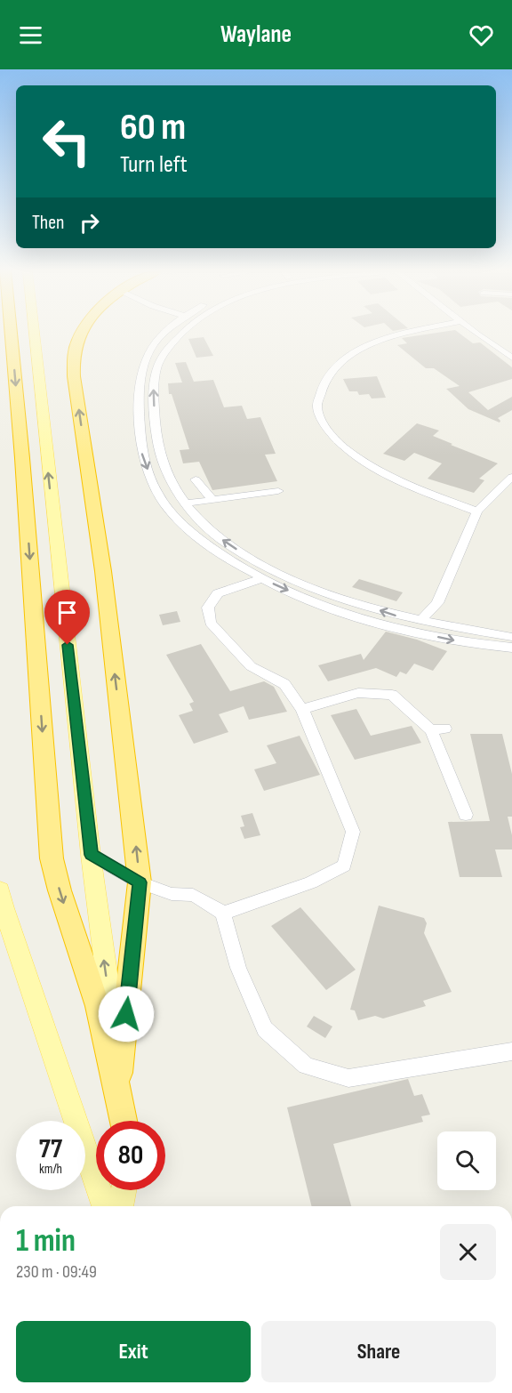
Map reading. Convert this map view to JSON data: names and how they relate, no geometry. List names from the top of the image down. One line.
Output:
{"page":{"header":"Waylane","turn":["60 m","Turn left"],"then":"Then","speed":"77 km/h","limit":"80","heading":["1 min","230 m · 09:49"],"buttons":["Exit","Share"]}}
